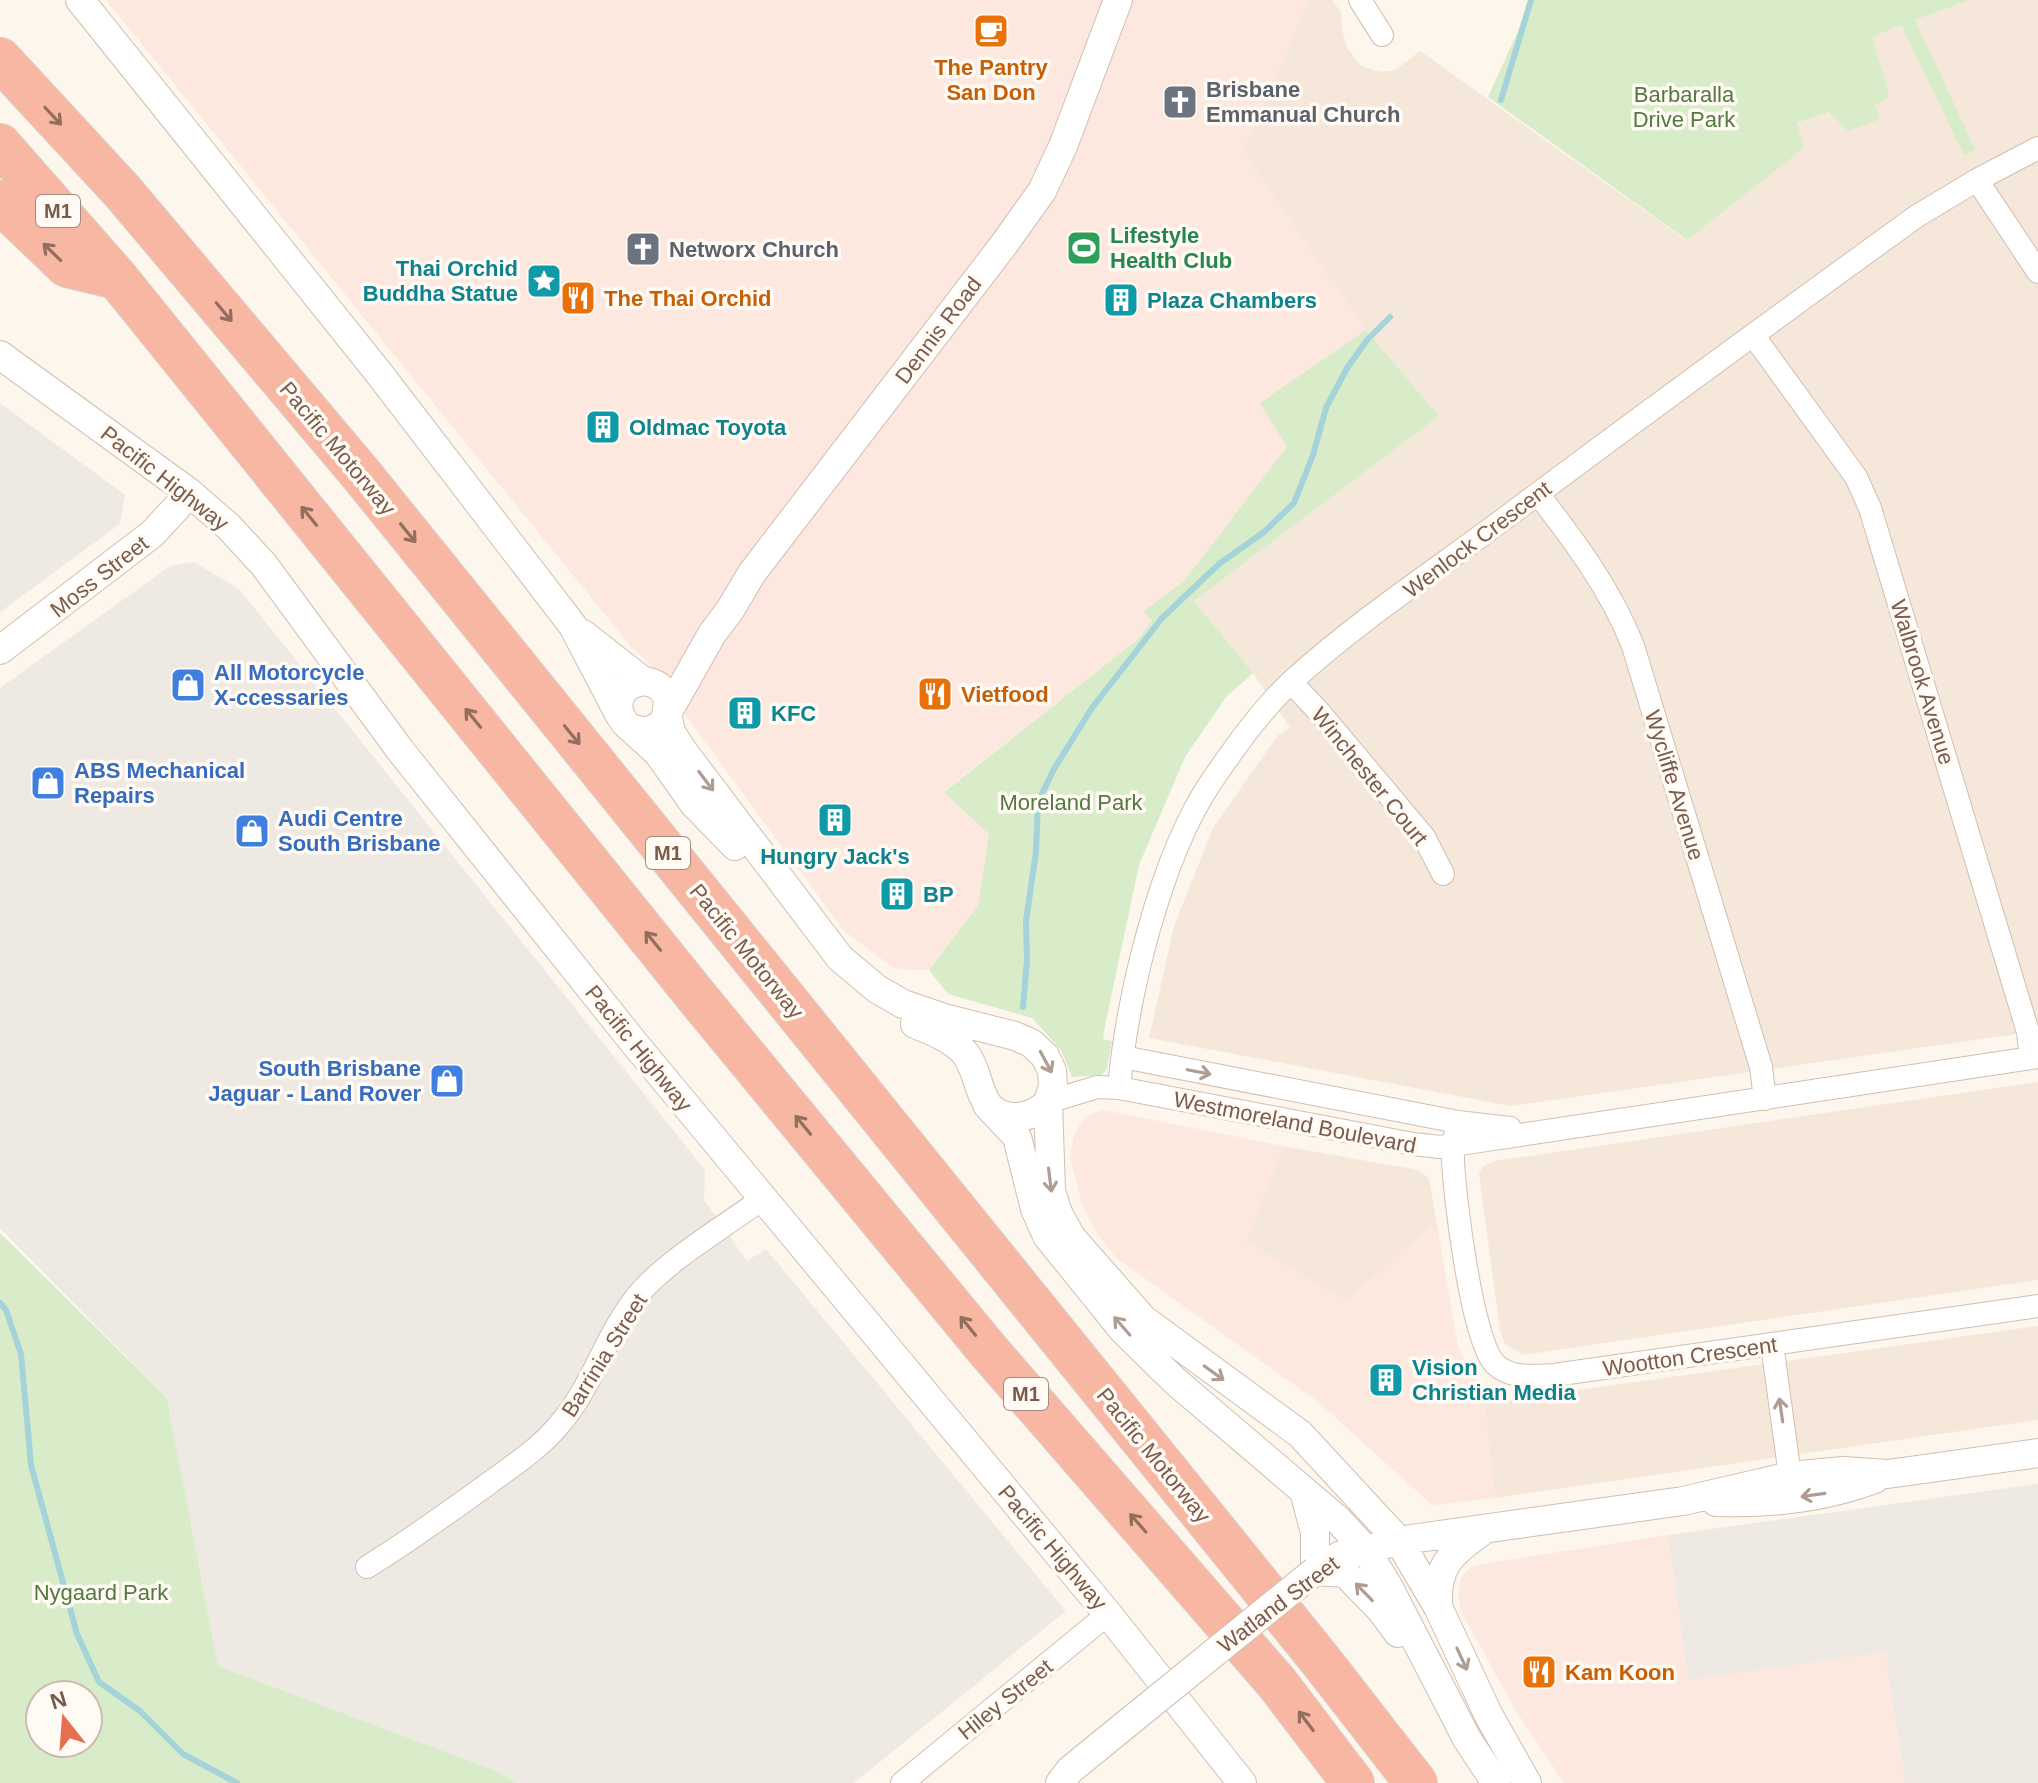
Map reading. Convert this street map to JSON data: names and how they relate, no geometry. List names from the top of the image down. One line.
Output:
{"streets":{"highway":["M1","Pacific Motorway"],"street":["Dennis Road","Pacific Highway","Wenlock Crescent","Moss Street","Walbrook Avenue","Winchester Court","Wycliffe Avenue","Westmoreland Boulevard","Barrinia Street","Wootton Crescent","Watland Street","Hiley Street"]},"crossings":[["Pacific Highway","Moss Street"],["Pacific Highway","Barrinia Street"],["Pacific Highway","Hiley Street"],["Wenlock Crescent","Walbrook Avenue"],["Wenlock Crescent","Winchester Court"],["Wenlock Crescent","Wycliffe Avenue"],["Wenlock Crescent","Westmoreland Boulevard"],["Walbrook Avenue","Westmoreland Boulevard"],["Wycliffe Avenue","Westmoreland Boulevard"],["Westmoreland Boulevard","Wootton Crescent"]],"parks":["Barbaralla Drive Park","Moreland Park","Nygaard Park"],"places":{"cafe":["The Pantry San Don"],"church":["Brisbane Emmanual Church","Networx Church"],"sports":["Lifestyle Health Club"],"place":["Thai Orchid Buddha Statue"],"restaurant":["The Thai Orchid","Vietfood","Kam Koon"],"building":["Plaza Chambers","Oldmac Toyota","KFC","Hungry Jack's","BP","Vision Christian Media"],"shop":["All Motorcycle X-ccessaries","ABS Mechanical Repairs","Audi Centre South Brisbane","South Brisbane Jaguar - Land Rover"]},"north":"top"}
